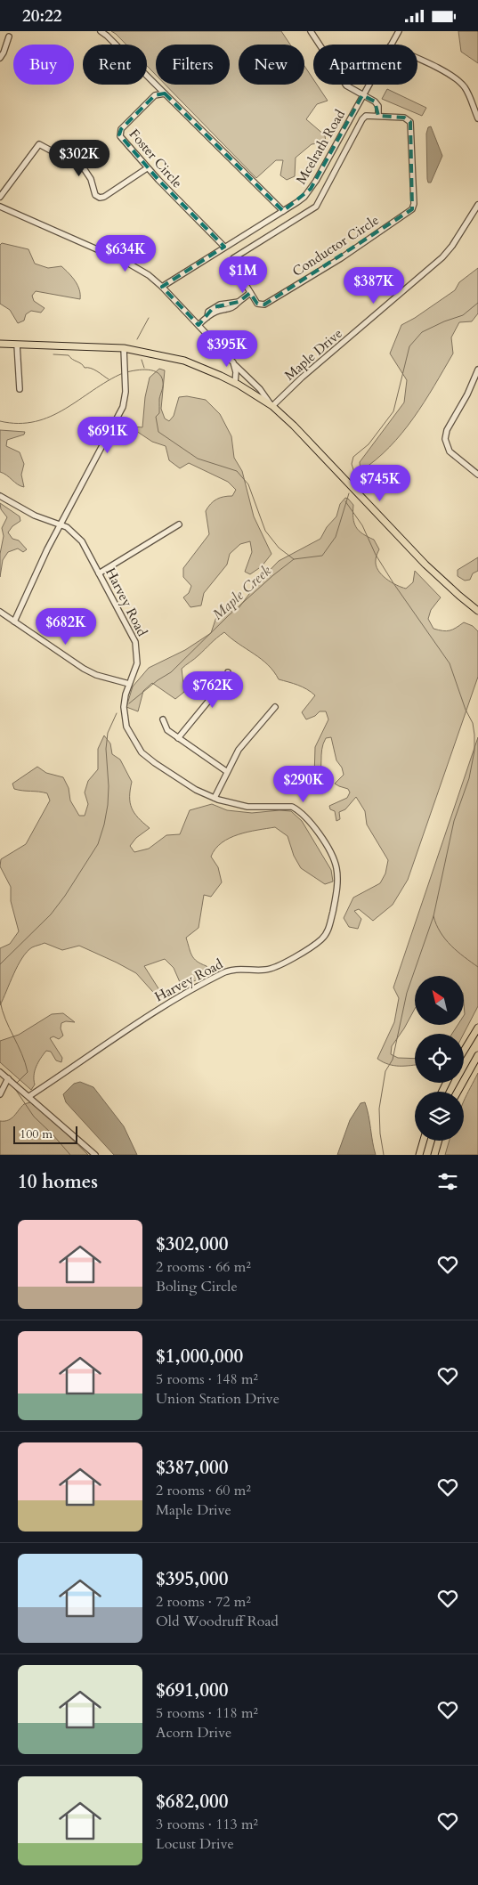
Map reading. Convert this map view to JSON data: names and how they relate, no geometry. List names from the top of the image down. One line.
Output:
{"streets":{"street":["Mcelrath Road","Foster Circle","Conductor Circle","Maple Drive","Harvey Road"]},"crossings":[["Mcelrath Road","Foster Circle"]],"water":["Maple Creek"],"scale_bar":"100 m","north":"top left","page":{"status":"20:22","chip":["Buy","Rent","Filters","New","Apartment"],"price":["$302K","$634K","$1M","$387K","$395K","$691K","$745K","$682K","$762K","$290K"],"scale":"100 m","heading":"10 homes","list":[{"name":"$302,000","note":"2 rooms · 66 m² · Boling Circle"},{"name":"$1,000,000","note":"5 rooms · 148 m² · Union Station Drive"},{"name":"$387,000","note":"2 rooms · 60 m² · Maple Drive"},{"name":"$395,000","note":"2 rooms · 72 m² · Old Woodruff Road"},{"name":"$691,000","note":"5 rooms · 118 m² · Acorn Drive"},{"name":"$682,000","note":"3 rooms · 113 m² · Locust Drive"}]}}
